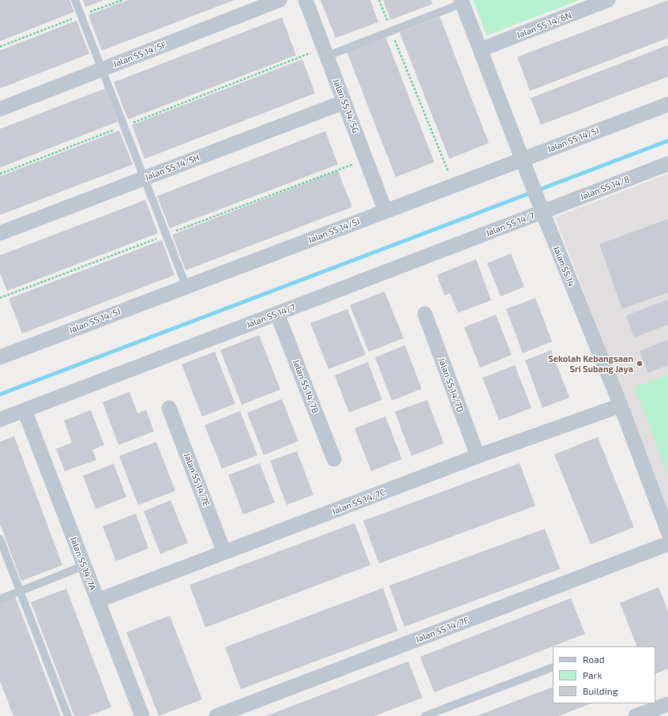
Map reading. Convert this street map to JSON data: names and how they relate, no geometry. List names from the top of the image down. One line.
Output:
{"streets":{"street":["Jalan SS 14/6N","Jalan SS 14/5F","Jalan SS 14/5G","Jalan SS 14/5J","Jalan SS 14/5H","Jalan SS 14/8","Jalan SS 14/7","Jalan SS 14","Jalan SS 14/7D","Jalan SS 14/7B","Jalan SS 14/7E","Jalan SS 14/7C","Jalan SS 14/7A","Jalan SS 14/7F"]},"crossings":[["Jalan SS 14/6N","Jalan SS 14"],["Jalan SS 14/5G","Jalan SS 14/5J"],["Jalan SS 14/5G","Jalan SS 14/5H"],["Jalan SS 14/5J","Jalan SS 14"],["Jalan SS 14/8","Jalan SS 14/7"],["Jalan SS 14/8","Jalan SS 14"],["Jalan SS 14/7","Jalan SS 14"],["Jalan SS 14/7","Jalan SS 14/7B"],["Jalan SS 14/7","Jalan SS 14/7A"],["Jalan SS 14","Jalan SS 14/7C"],["Jalan SS 14/7D","Jalan SS 14/7C"],["Jalan SS 14/7E","Jalan SS 14/7C"],["Jalan SS 14/7C","Jalan SS 14/7A"]],"places":["Sekolah Kebangsaan Sri Subang Jaya"],"legend":["Road","Park","Building"]}
